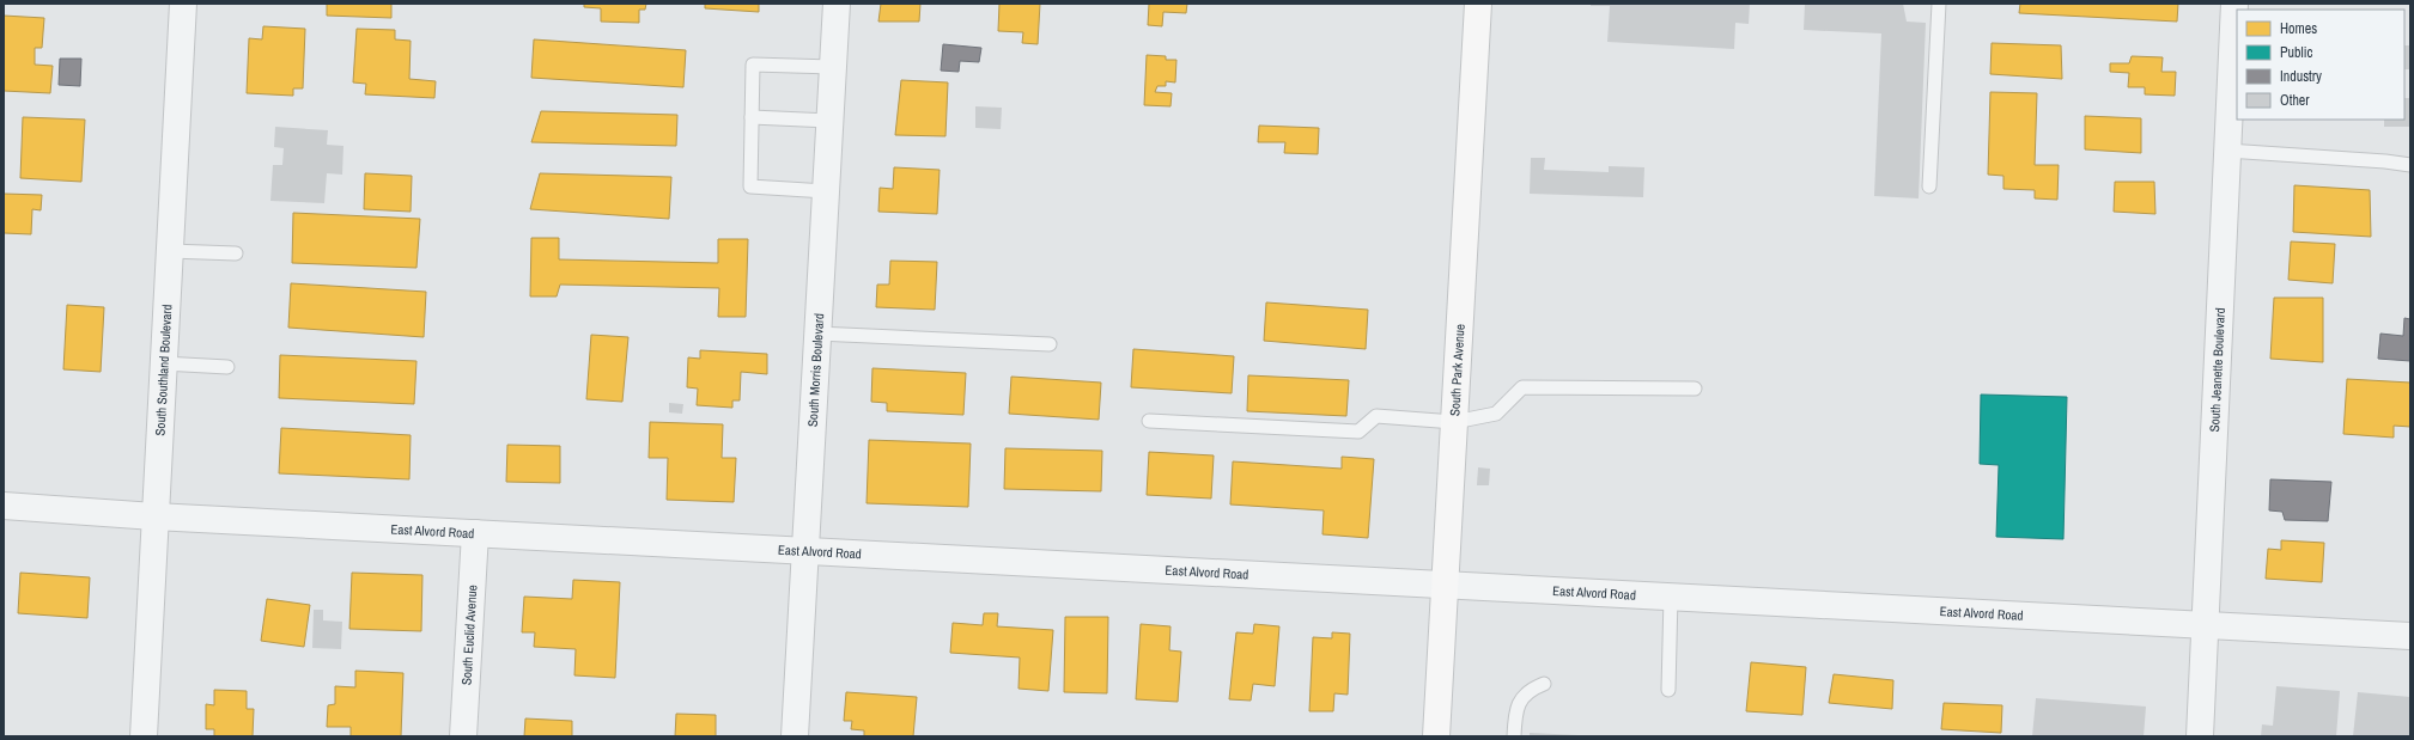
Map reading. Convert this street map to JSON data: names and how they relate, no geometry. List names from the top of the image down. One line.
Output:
{"streets":{"main road":["South Park Avenue"],"street":["South Southland Boulevard","South Morris Boulevard","South Jeanette Boulevard","East Alvord Road","South Euclid Avenue"]},"crossings":[["South Southland Boulevard","East Alvord Road"],["South Morris Boulevard","East Alvord Road"],["South Jeanette Boulevard","East Alvord Road"],["South Park Avenue","East Alvord Road"],["East Alvord Road","South Euclid Avenue"]],"legend":["Homes","Public","Industry","Other"]}
